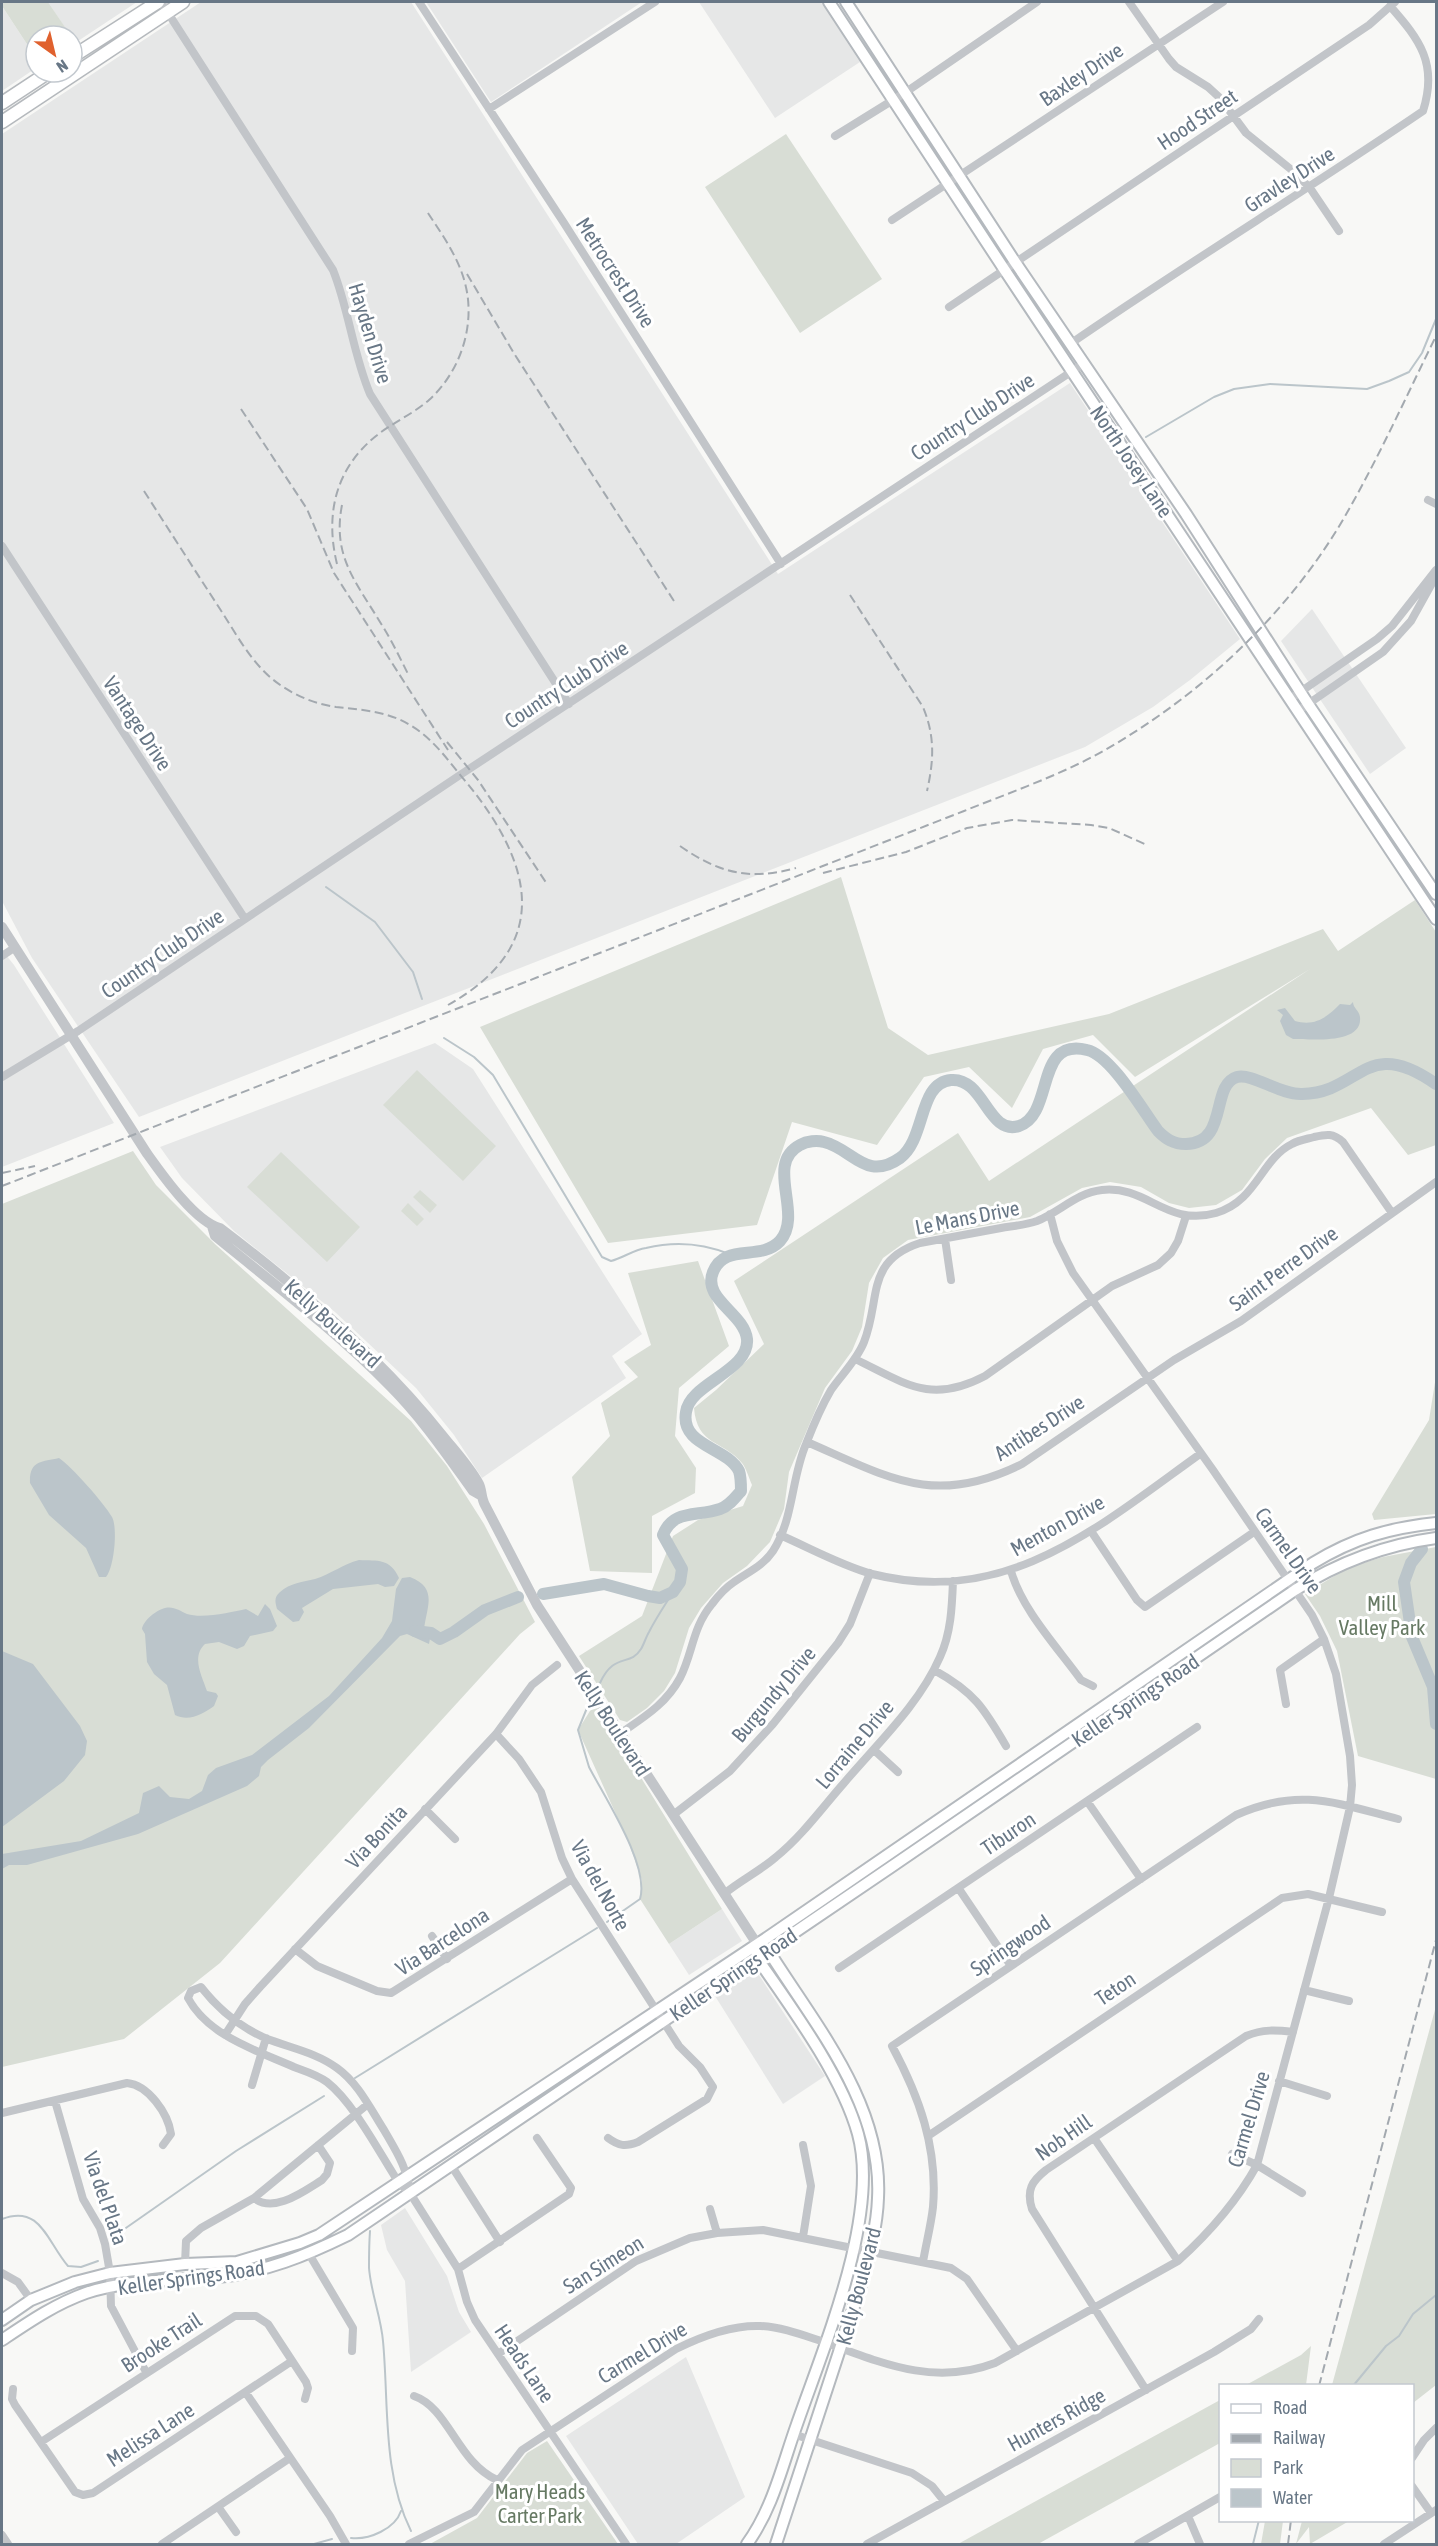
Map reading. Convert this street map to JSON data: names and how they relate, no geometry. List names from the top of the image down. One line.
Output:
{"streets":{"main road":["North Josey Lane","Kelly Boulevard","Keller Springs Road"],"street":["Baxley Drive","Hood Street","Gravley Drive","Metrocrest Drive","Hayden Drive","Country Club Drive","Vantage Drive","Le Mans Drive","Saint Perre Drive","Antibes Drive","Menton Drive","Carmel Drive","Burgundy Drive","Lorraine Drive","Tiburon","Via Bonita","Via del Norte","Via Barcelona","Springwood","Teton","Nob Hill","Via del Plata","San Simeon","Brooke Trail","Heads Lane","Hunters Ridge","Melissa Lane"]},"crossings":[["Baxley Drive","North Josey Lane"],["Hood Street","Gravley Drive"],["Hood Street","North Josey Lane"],["Gravley Drive","North Josey Lane"],["Metrocrest Drive","Country Club Drive"],["Hayden Drive","Country Club Drive"],["Country Club Drive","North Josey Lane"],["Country Club Drive","Vantage Drive"],["Country Club Drive","Kelly Boulevard"],["Le Mans Drive","Saint Perre Drive"],["Le Mans Drive","Kelly Boulevard"],["Le Mans Drive","Antibes Drive"],["Le Mans Drive","Menton Drive"],["Le Mans Drive","Carmel Drive"],["Saint Perre Drive","Antibes Drive"],["Saint Perre Drive","Carmel Drive"],["Kelly Boulevard","Carmel Drive"],["Kelly Boulevard","Burgundy Drive"],["Kelly Boulevard","Keller Springs Road"],["Kelly Boulevard","Lorraine Drive"],["Kelly Boulevard","San Simeon"],["Antibes Drive","Carmel Drive"],["Menton Drive","Carmel Drive"],["Menton Drive","Burgundy Drive"],["Menton Drive","Lorraine Drive"],["Carmel Drive","Keller Springs Road"],["Carmel Drive","Springwood"],["Carmel Drive","Teton"],["Carmel Drive","Nob Hill"],["Carmel Drive","San Simeon"],["Carmel Drive","Heads Lane"],["Keller Springs Road","Via del Norte"],["Keller Springs Road","Via del Plata"],["Keller Springs Road","Heads Lane"],["Via Bonita","Via del Norte"],["Via Bonita","Via Barcelona"],["Via del Norte","Via Barcelona"],["Springwood","Teton"],["Springwood","San Simeon"],["Nob Hill","Hunters Ridge"],["Via del Plata","Brooke Trail"],["San Simeon","Heads Lane"],["Brooke Trail","Melissa Lane"]],"parks":["Mill Valley Park","Mary Heads Carter Park"],"legend":["Road","Railway","Park","Water"],"north":"bottom right"}
